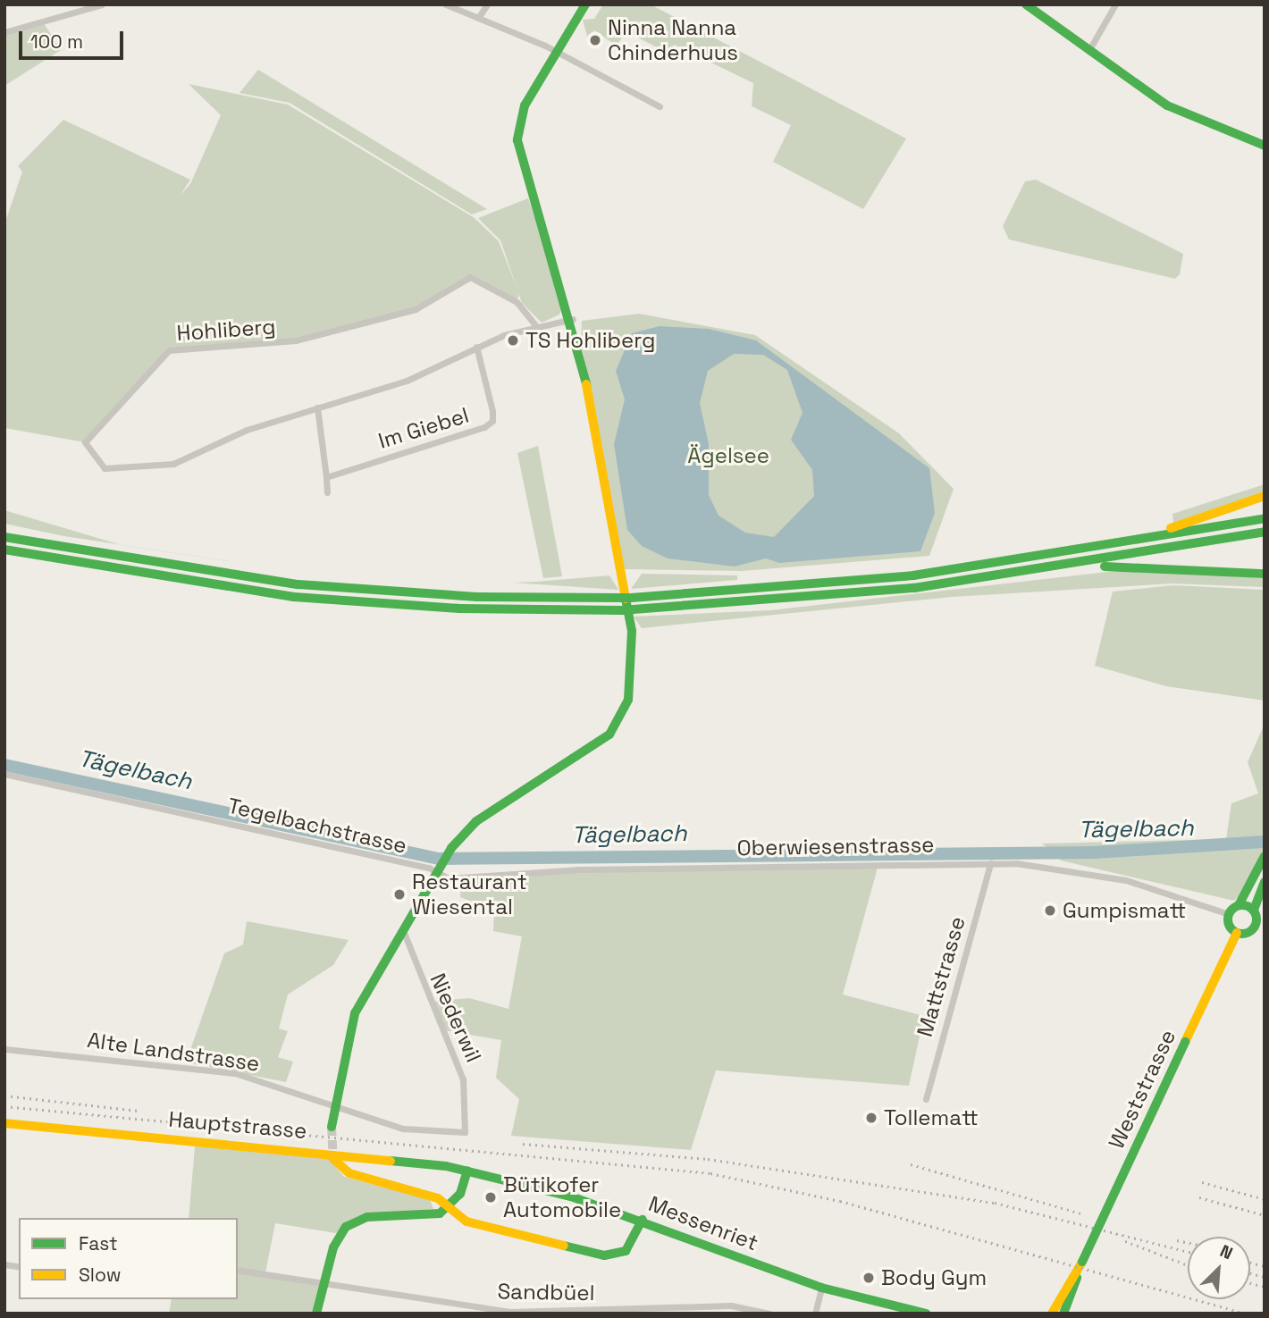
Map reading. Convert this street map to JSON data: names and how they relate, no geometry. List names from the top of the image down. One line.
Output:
{"streets":{"main road":["Weststrasse","Hauptstrasse","Messenriet"],"street":["Hohliberg","Im Giebel","Tegelbachstrasse","Oberwiesenstrasse","Mattstrasse","Niederwil","Alte Landstrasse","Sandbüel"]},"crossings":[["Hohliberg","Im Giebel"],["Tegelbachstrasse","Oberwiesenstrasse"],["Oberwiesenstrasse","Mattstrasse"],["Niederwil","Alte Landstrasse"],["Hauptstrasse","Messenriet"]],"water":["Tägelbach"],"parks":["Ägelsee"],"places":["Ninna Nanna Chinderhuus","TS Hohliberg","Restaurant Wiesental","Gumpismatt","Tollematt","Bütikofer Automobile","Body Gym"],"legend":["Fast","Slow"],"scale_bar":"100 m","north":"top right"}
